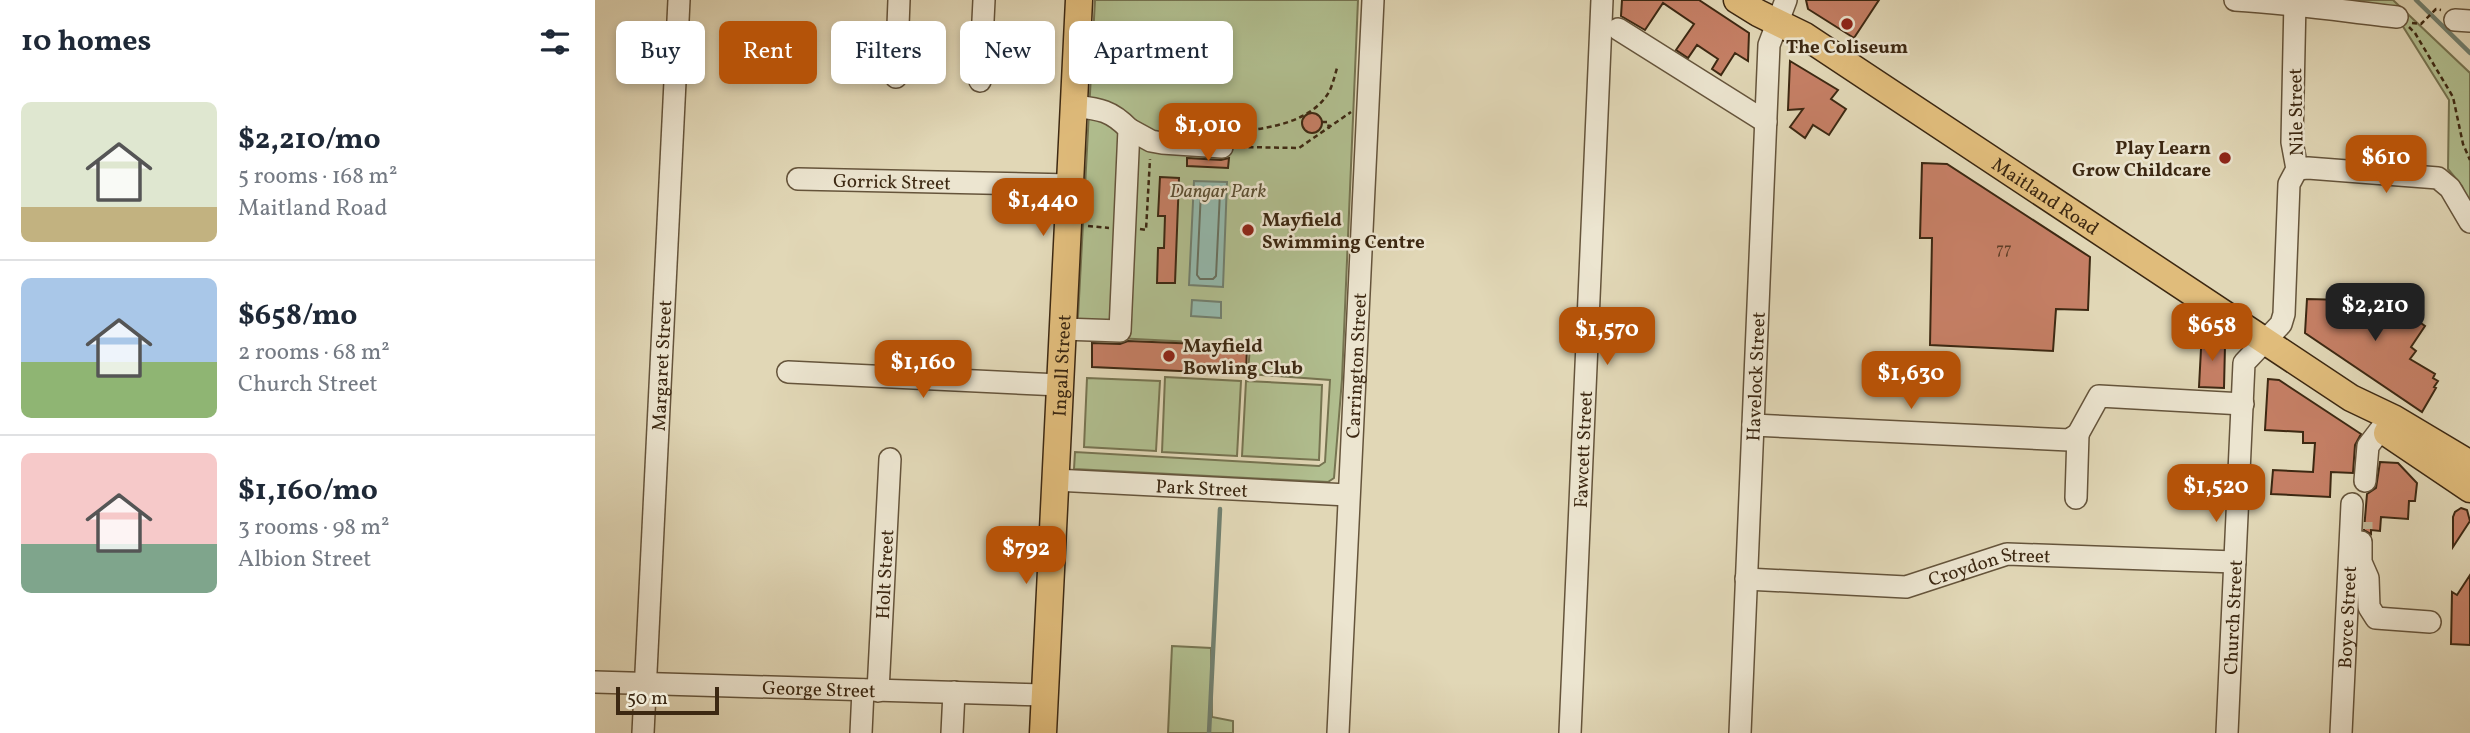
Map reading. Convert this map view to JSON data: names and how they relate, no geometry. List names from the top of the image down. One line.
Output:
{"streets":{"main road":["Maitland Road","Ingall Street"],"street":["Nile Street","Gorrick Street","Margaret Street","Carrington Street","Havelock Street","Fawcett Street","Park Street","Croydon Street","Holt Street","Church Street","Boyce Street","George Street"]},"crossings":[["Nile Street","Maitland Road"],["Nile Street","Church Street"],["Gorrick Street","Ingall Street"],["Maitland Road","Havelock Street"],["Maitland Road","Church Street"],["Margaret Street","George Street"],["Ingall Street","Park Street"],["Ingall Street","George Street"],["Carrington Street","Park Street"],["Havelock Street","Croydon Street"],["Croydon Street","Church Street"],["Holt Street","George Street"]],"parks":["Dangar Park"],"places":["The Coliseum","Play Learn Grow Childcare","Mayfield Swimming Centre","Mayfield Bowling Club"],"house_numbers":["77"],"scale_bar":"50 m","page":{"heading":"10 homes","chip":["Buy","Rent","Filters","New","Apartment"],"list":[{"name":"$2,210/mo","note":"5 rooms · 168 m² · Maitland Road"},{"name":"$658/mo","note":"2 rooms · 68 m² · Church Street"},{"name":"$1,160/mo","note":"3 rooms · 98 m² · Albion Street"}],"price":["$1,010","$610","$1,440","$2,210","$658","$1,570","$1,160","$1,630","$1,520","$792"],"scale":"50 m"}}
